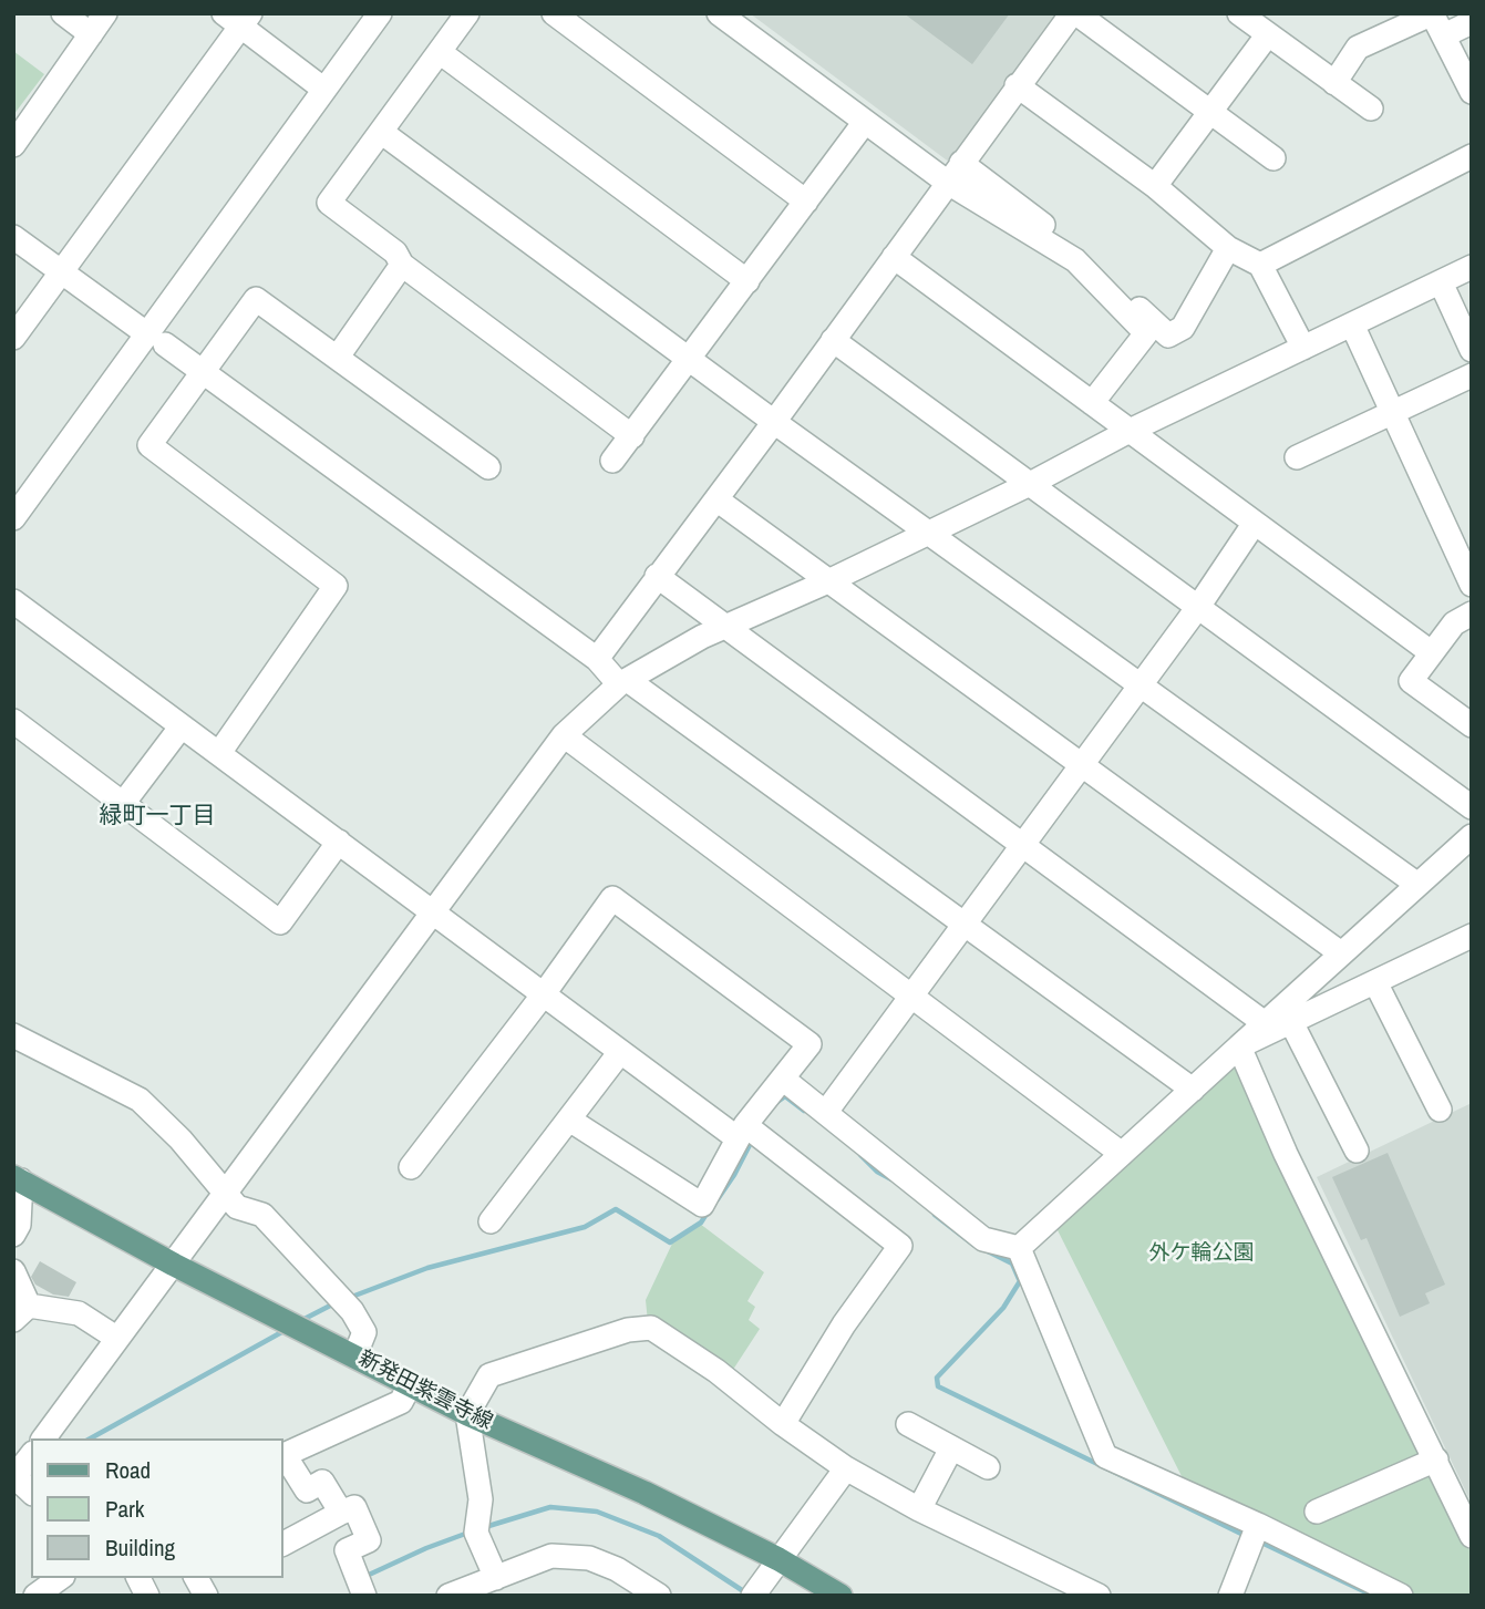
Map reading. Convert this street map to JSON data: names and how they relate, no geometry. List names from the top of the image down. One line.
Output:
{"streets":{"main road":["新発田紫雲寺線"]},"districts":["緑町一丁目"],"parks":["外ケ輪公園"],"legend":["Road","Park","Building"]}
